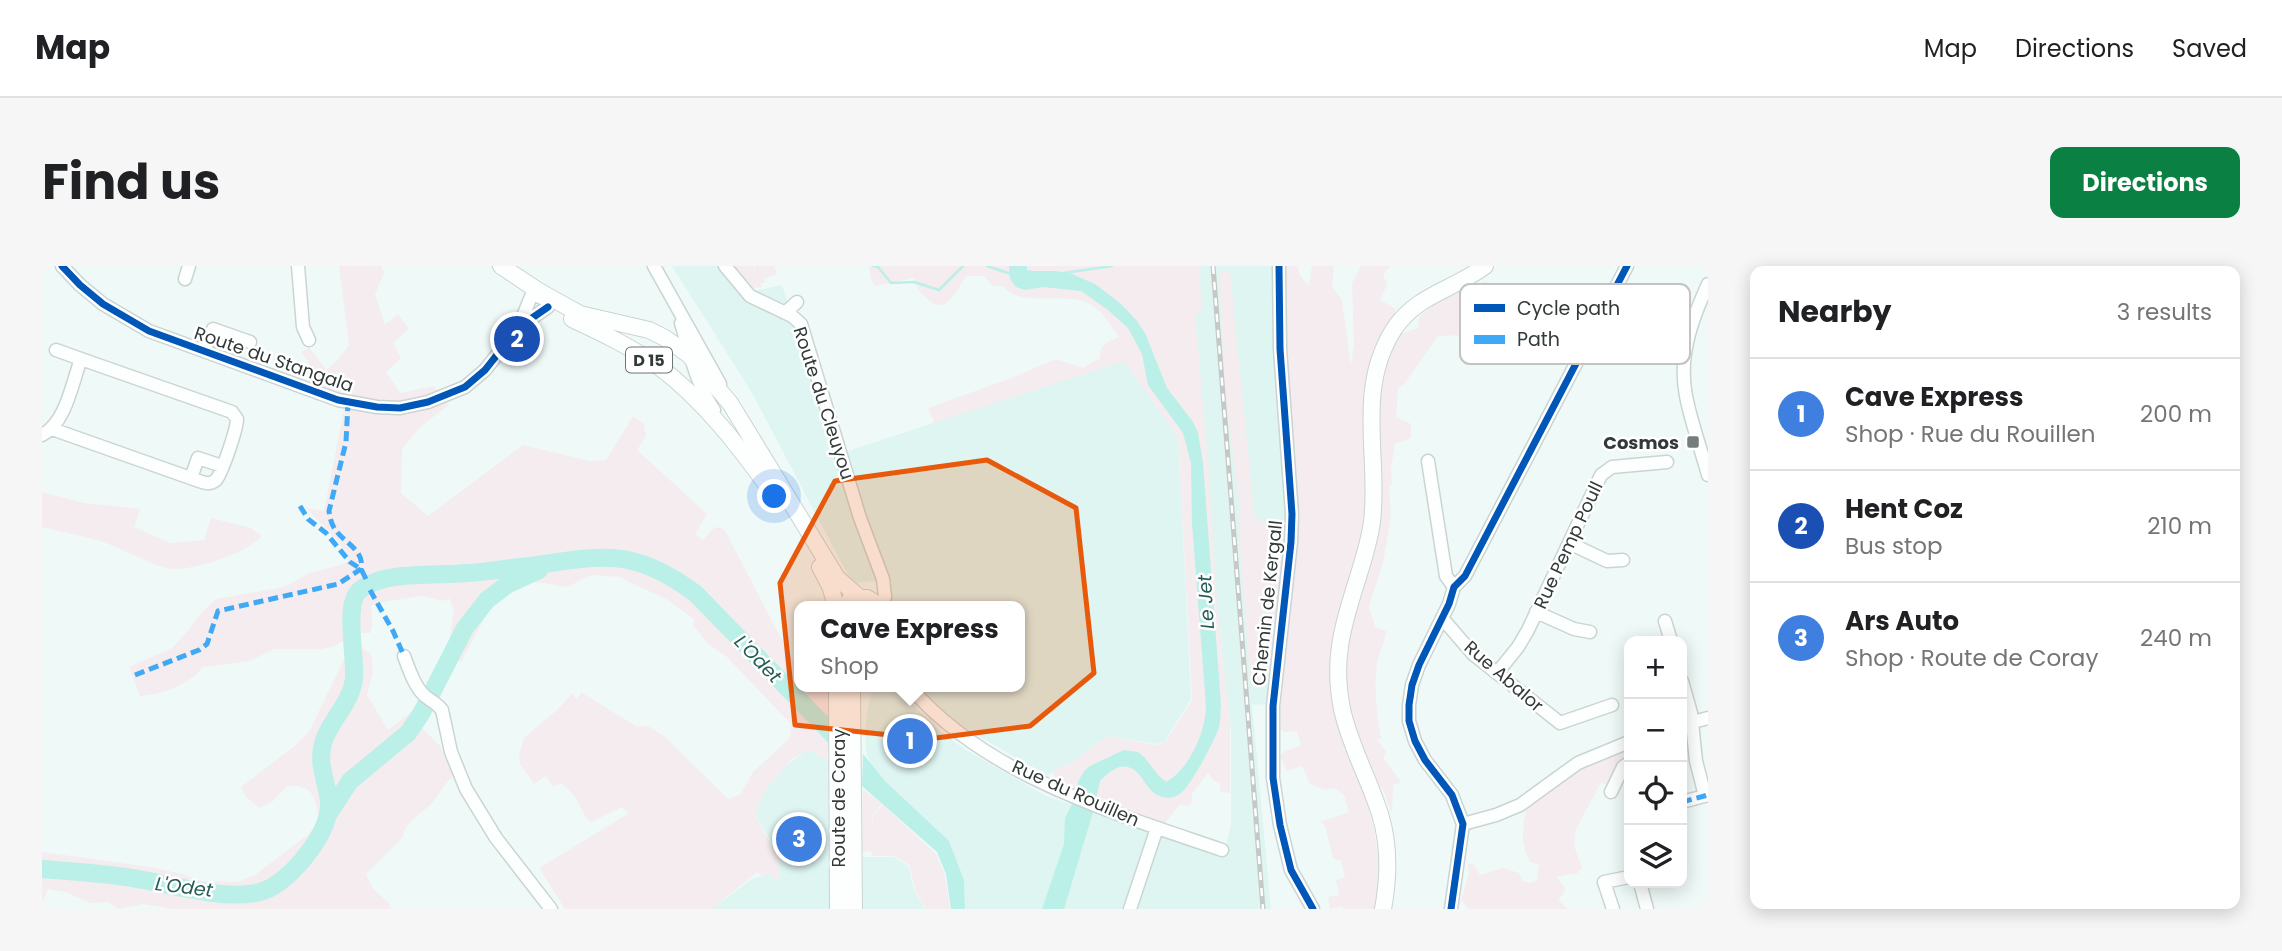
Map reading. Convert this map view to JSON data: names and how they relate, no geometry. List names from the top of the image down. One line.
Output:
{"streets":{"main road":["D 15","Route de Coray"],"street":["Route du Stangala","Route du Cleuyou","Rue Pemp Poull","Chemin de Kergall","Rue Abalor","Rue du Rouillen"]},"crossings":[["Route du Stangala","D 15"],["Rue Pemp Poull","Rue Abalor"]],"water":["Le Jet","L'Odet"],"places":{"transit":["Cosmos"]},"legend":["Cycle path","Path"],"page":{"header":"Map","nav":["Map","Directions","Saved"],"title":"Find us","buttons":"Directions","heading":["Nearby","3 results"],"pins":["2","1","3"],"list":[{"mark":"1","name":"Cave Express","note":"Shop · Rue du Rouillen","value":"200 m"},{"mark":"2","name":"Hent Coz","note":"Bus stop","value":"210 m"},{"mark":"3","name":"Ars Auto","note":"Shop · Route de Coray","value":"240 m"}],"popup":["Cave Express","Shop"],"map_buttons":["+","−"]}}
